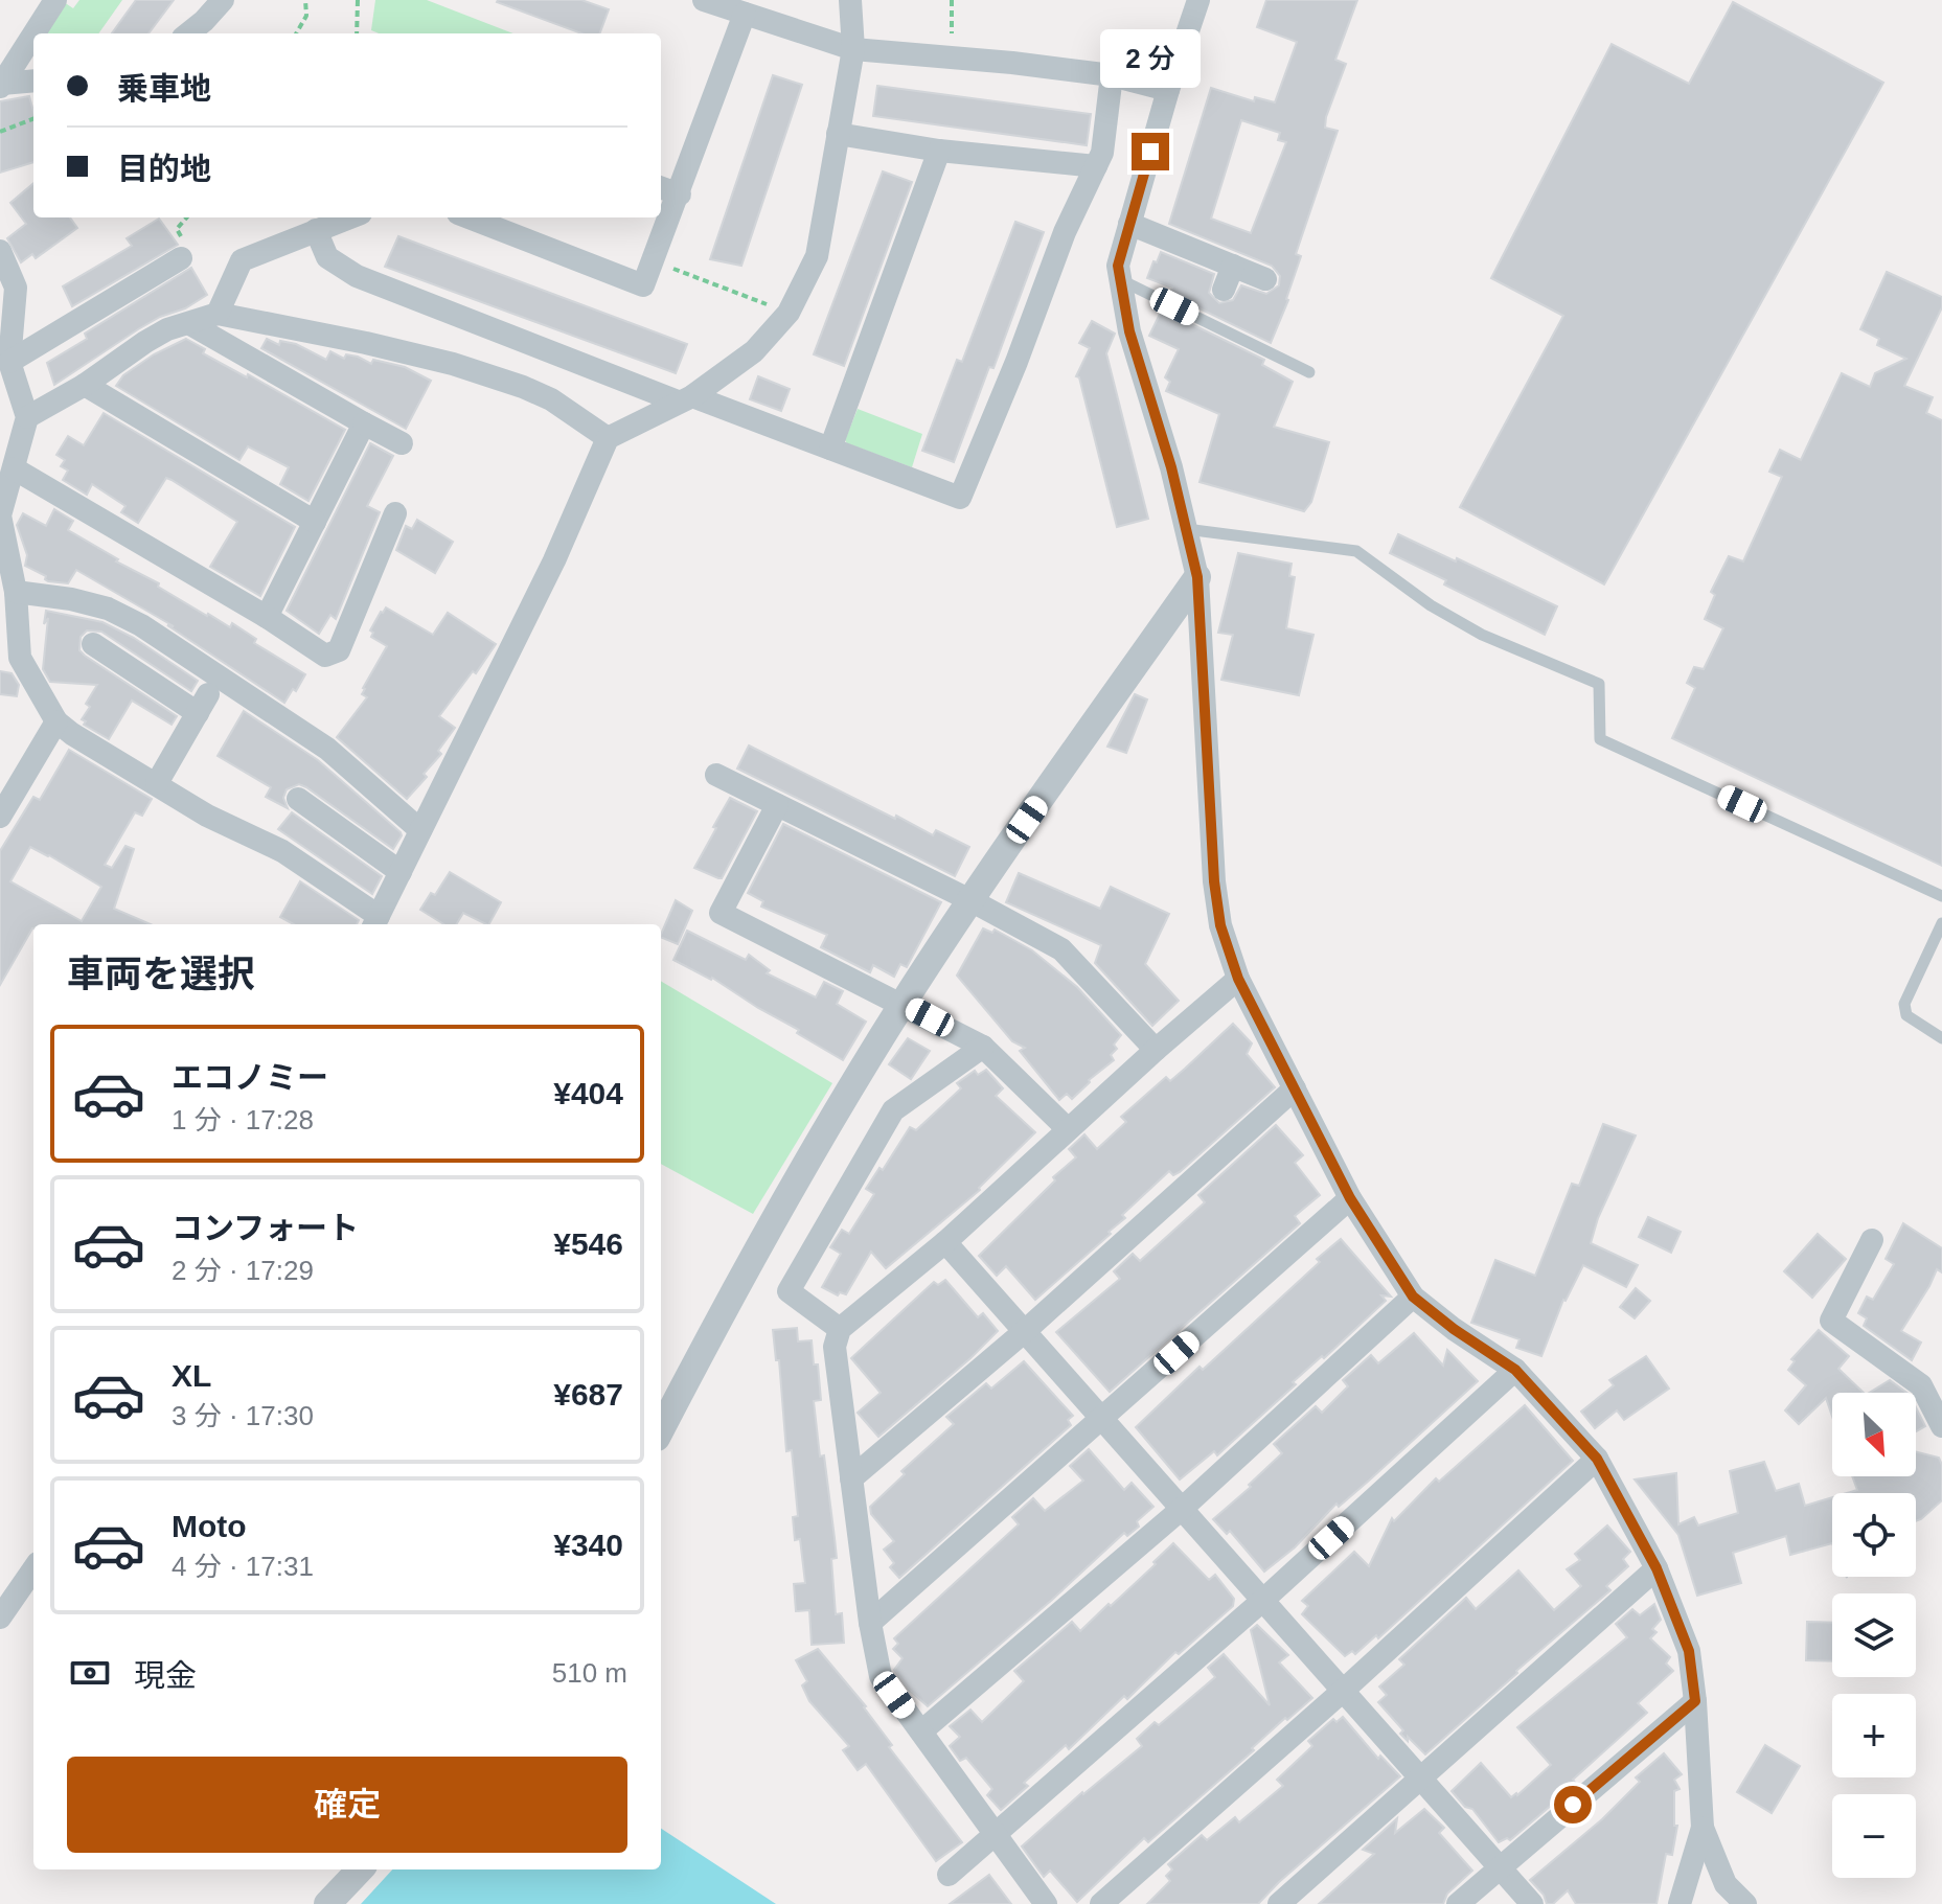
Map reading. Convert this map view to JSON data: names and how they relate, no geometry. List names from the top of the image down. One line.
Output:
{"north":"bottom right","page":{"bubble":"2 分","banner":["乗車地","目的地"],"heading":"車両を選択","list":[{"name":"エコノミー","note":"1 分 · 17:28","value":"¥404"},{"name":"コンフォート","note":"2 分 · 17:29","value":"¥546"},{"name":"XL","note":"3 分 · 17:30","value":"¥687"},{"name":"Moto","note":"4 分 · 17:31","value":"¥340"}],"map_buttons":["+","−"],"pay":["現金","510 m"],"buttons":"確定"}}
